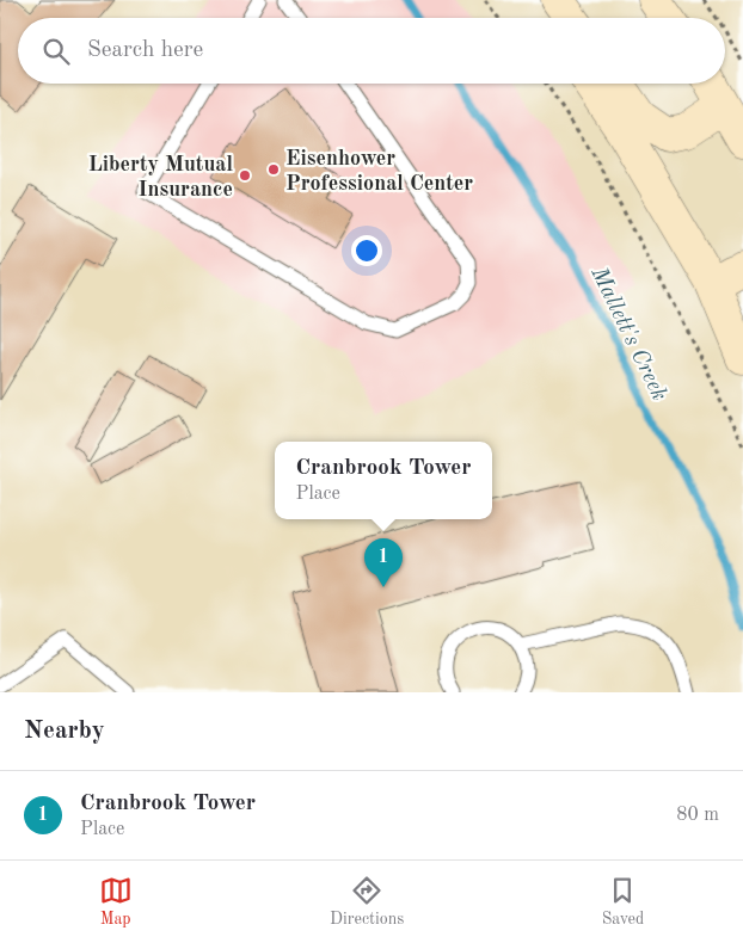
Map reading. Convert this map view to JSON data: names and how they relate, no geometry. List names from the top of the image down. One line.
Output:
{"water":["Mallett's Creek"],"places":["Eisenhower Professional Center","Liberty Mutual Insurance"],"page":{"search":"Search here","popup":["Cranbrook Tower","Place"],"pins":"1","heading":"Nearby","list":[{"mark":"1","name":"Cranbrook Tower","note":"Place","value":"80 m"}],"nav":["Map","Directions","Saved"]}}
